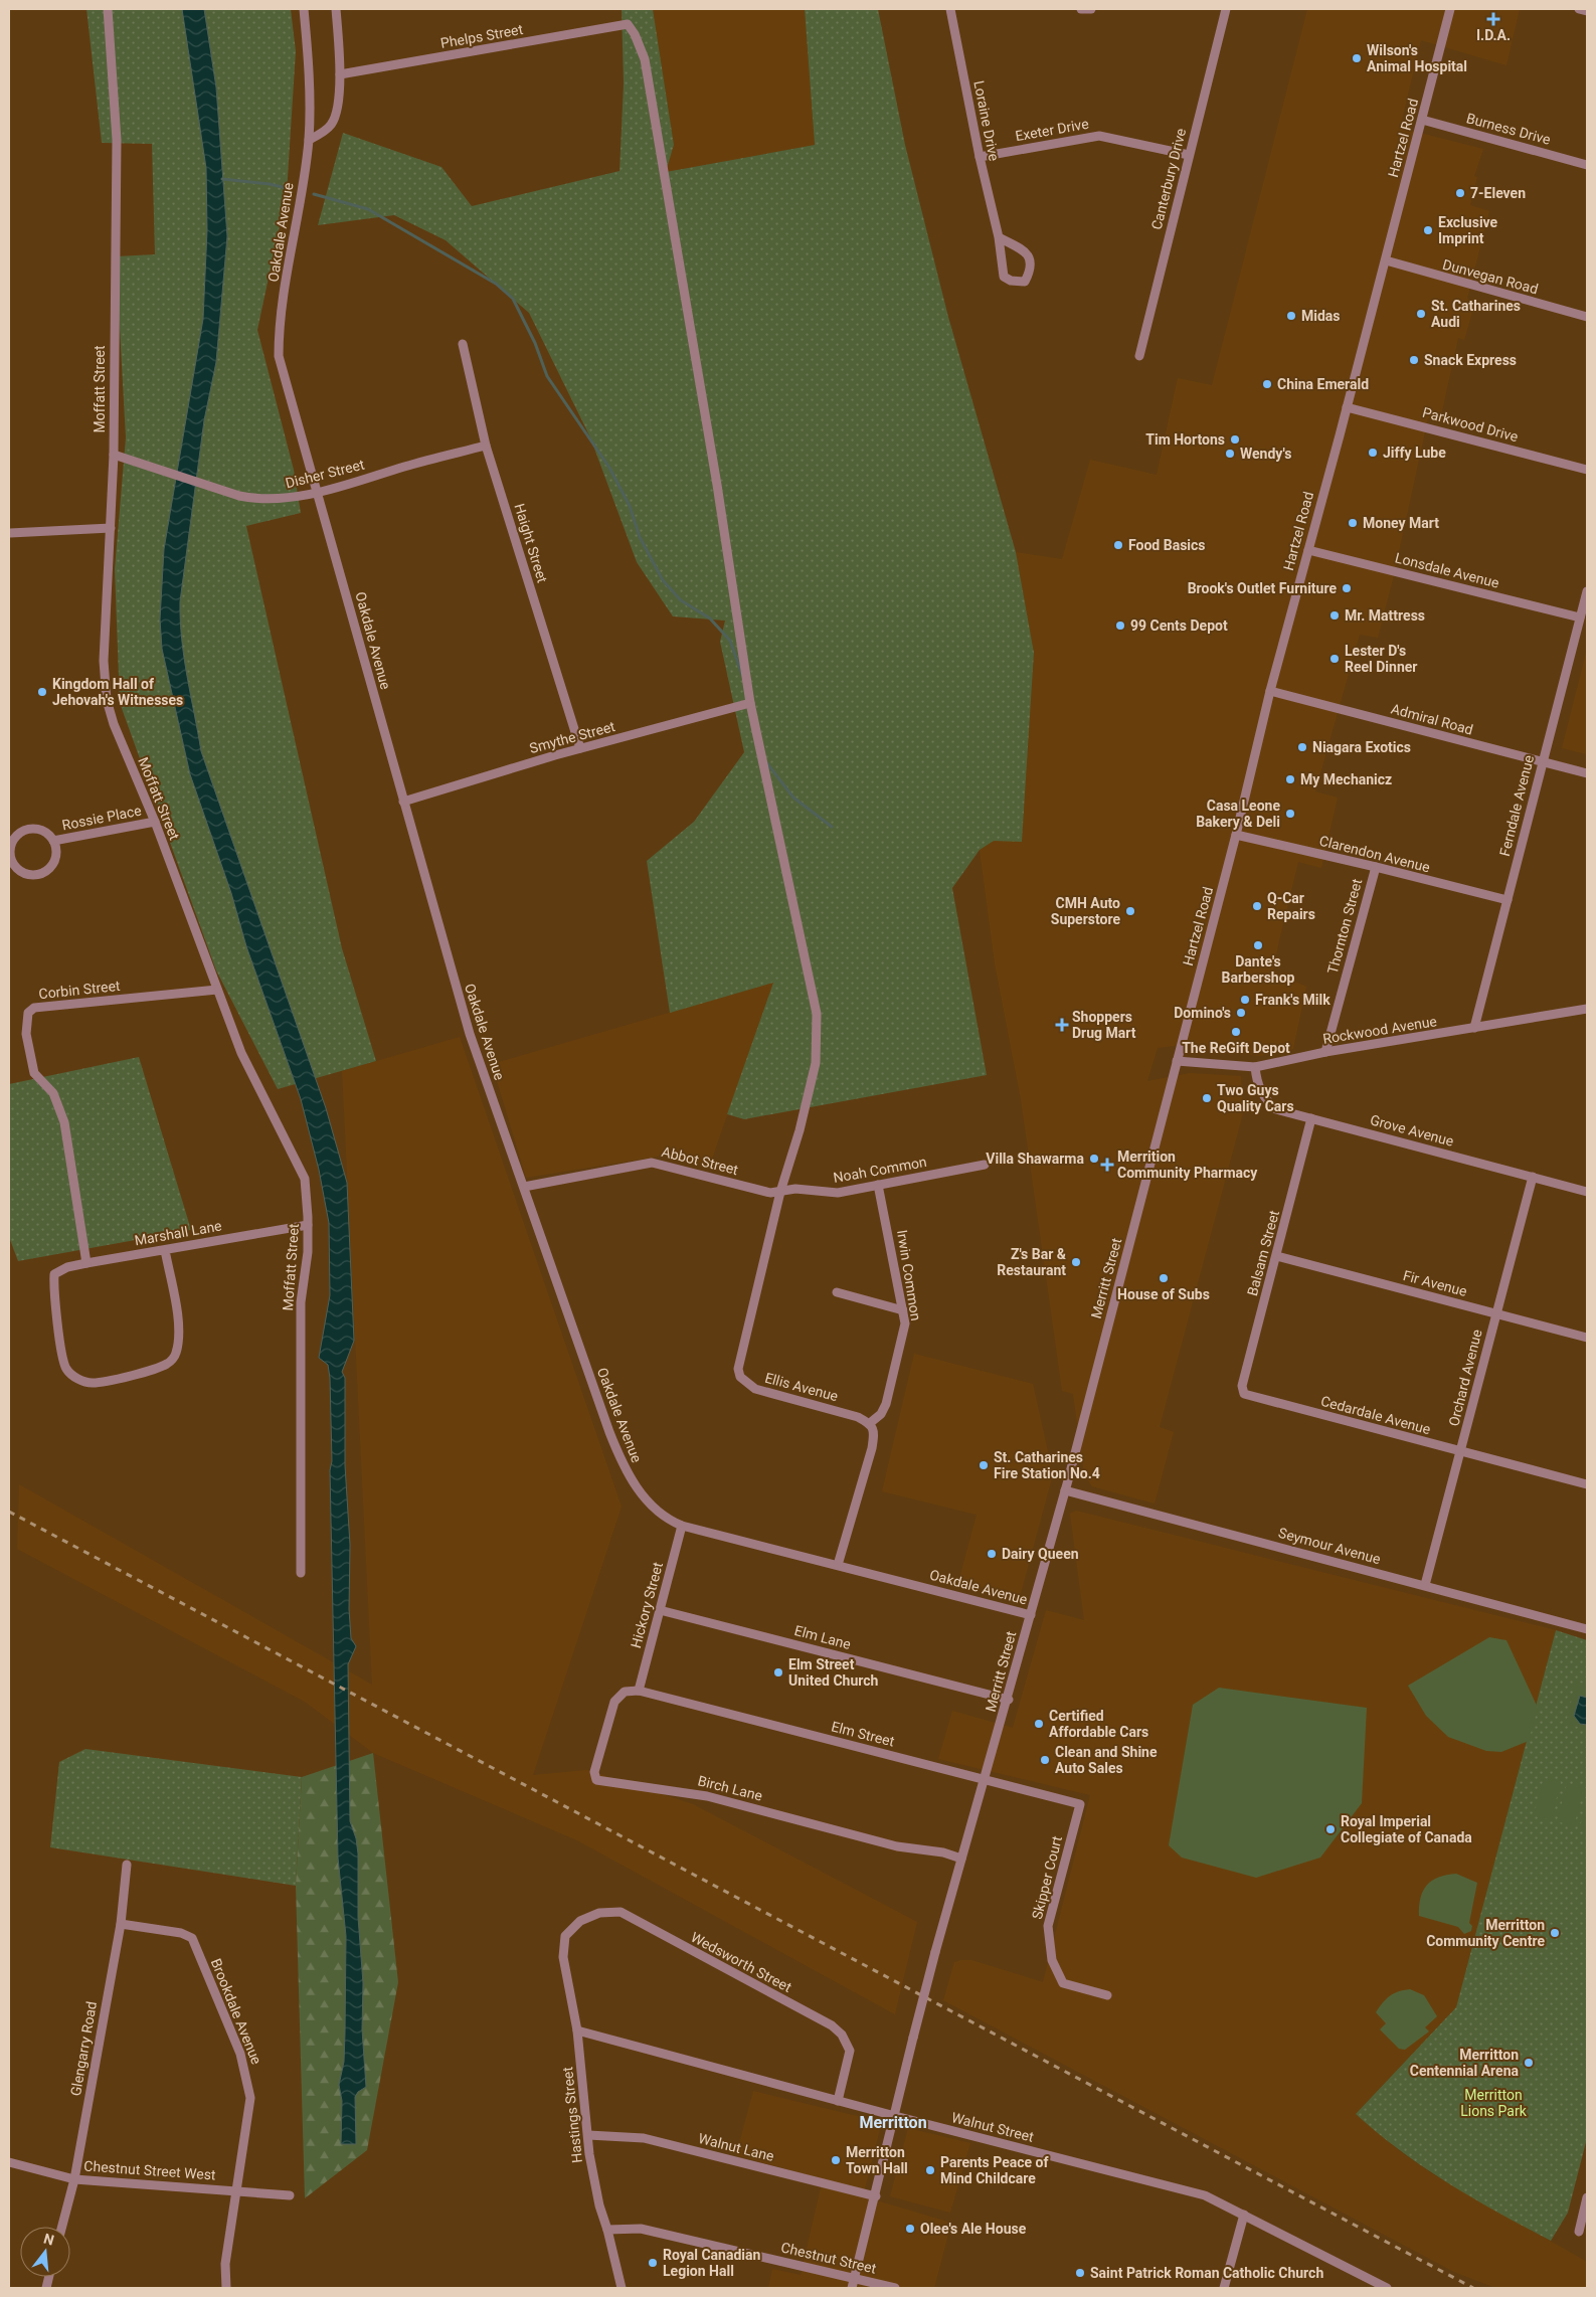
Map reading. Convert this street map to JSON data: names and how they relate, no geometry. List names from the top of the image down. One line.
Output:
{"streets":{"street":["Phelps Street","Loraine Drive","Burness Drive","Exeter Drive","Hartzel Road","Canterbury Drive","Oakdale Avenue","Dunvegan Road","Moffatt Street","Parkwood Drive","Disher Street","Haight Street","Lonsdale Avenue","Admiral Road","Smythe Street","Ferndale Avenue","Rossie Place","Clarendon Avenue","Thornton Street","Corbin Street","Rockwood Avenue","Grove Avenue","Abbot Street","Noah Common","Marshall Lane","Balsam Street","Irwin Common","Merritt Street","Fir Avenue","Orchard Avenue","Ellis Avenue","Cedardale Avenue","Seymour Avenue","Hickory Street","Elm Lane","Elm Street","Birch Lane","Skipper Court","Wedsworth Street","Brookdale Avenue","Glengarry Road","Hastings Street","Walnut Street","Walnut Lane","Chestnut Street West","Chestnut Street"]},"crossings":[["Phelps Street","Smythe Street"],["Loraine Drive","Exeter Drive"],["Burness Drive","Hartzel Road"],["Exeter Drive","Canterbury Drive"],["Hartzel Road","Dunvegan Road"],["Hartzel Road","Parkwood Drive"],["Hartzel Road","Lonsdale Avenue"],["Hartzel Road","Admiral Road"],["Hartzel Road","Clarendon Avenue"],["Hartzel Road","Rockwood Avenue"],["Hartzel Road","Merritt Street"],["Oakdale Avenue","Disher Street"],["Oakdale Avenue","Smythe Street"],["Oakdale Avenue","Abbot Street"],["Oakdale Avenue","Merritt Street"],["Oakdale Avenue","Hickory Street"],["Moffatt Street","Disher Street"],["Moffatt Street","Rossie Place"],["Moffatt Street","Corbin Street"],["Moffatt Street","Marshall Lane"],["Disher Street","Haight Street"],["Haight Street","Smythe Street"],["Lonsdale Avenue","Ferndale Avenue"],["Admiral Road","Ferndale Avenue"],["Ferndale Avenue","Clarendon Avenue"],["Ferndale Avenue","Rockwood Avenue"],["Clarendon Avenue","Thornton Street"],["Thornton Street","Rockwood Avenue"],["Corbin Street","Marshall Lane"],["Rockwood Avenue","Grove Avenue"],["Rockwood Avenue","Merritt Street"],["Grove Avenue","Balsam Street"],["Grove Avenue","Orchard Avenue"],["Abbot Street","Noah Common"],["Abbot Street","Ellis Avenue"],["Noah Common","Irwin Common"],["Noah Common","Ellis Avenue"],["Balsam Street","Fir Avenue"],["Balsam Street","Cedardale Avenue"],["Irwin Common","Ellis Avenue"],["Merritt Street","Seymour Avenue"],["Merritt Street","Elm Lane"],["Merritt Street","Elm Street"],["Merritt Street","Birch Lane"],["Merritt Street","Walnut Street"],["Merritt Street","Walnut Lane"],["Merritt Street","Chestnut Street"],["Fir Avenue","Orchard Avenue"],["Orchard Avenue","Cedardale Avenue"],["Orchard Avenue","Seymour Avenue"],["Hickory Street","Elm Lane"],["Hickory Street","Elm Street"],["Hickory Street","Birch Lane"],["Elm Street","Birch Lane"],["Elm Street","Skipper Court"],["Wedsworth Street","Hastings Street"],["Wedsworth Street","Walnut Street"],["Brookdale Avenue","Glengarry Road"],["Brookdale Avenue","Chestnut Street West"],["Glengarry Road","Chestnut Street West"],["Hastings Street","Walnut Street"],["Hastings Street","Walnut Lane"],["Hastings Street","Chestnut Street"]],"districts":["Merritton"],"parks":["Merritton Lions Park"],"places":{"health":["I.D.A.","Shoppers Drug Mart","Merrition Community Pharmacy"],"other":["Wilson's Animal Hospital","7-Eleven","Exclusive Imprint","St. Catharines Audi","Midas","Snack Express","China Emerald","Tim Hortons","Jiffy Lube","Wendy's","Money Mart","Food Basics","Brook's Outlet Furniture","Mr. Mattress","99 Cents Depot","Lester D's Reel Dinner","Kingdom Hall of Jehovah's Witnesses","Niagara Exotics","My Mechanicz","Casa Leone Bakery & Deli","Q-Car Repairs","CMH Auto Superstore","Dante's Barbershop","Frank's Milk","Domino's","The ReGift Depot","Two Guys Quality Cars","Villa Shawarma","Z's Bar & Restaurant","House of Subs","St. Catharines Fire Station No.4","Dairy Queen","Elm Street United Church","Certified Affordable Cars","Clean and Shine Auto Sales","Royal Imperial Collegiate of Canada","Merritton Community Centre","Merritton Centennial Arena","Merritton Town Hall","Parents Peace of Mind Childcare","Olee's Ale House","Royal Canadian Legion Hall","Saint Patrick Roman Catholic Church"]},"north":"top"}
